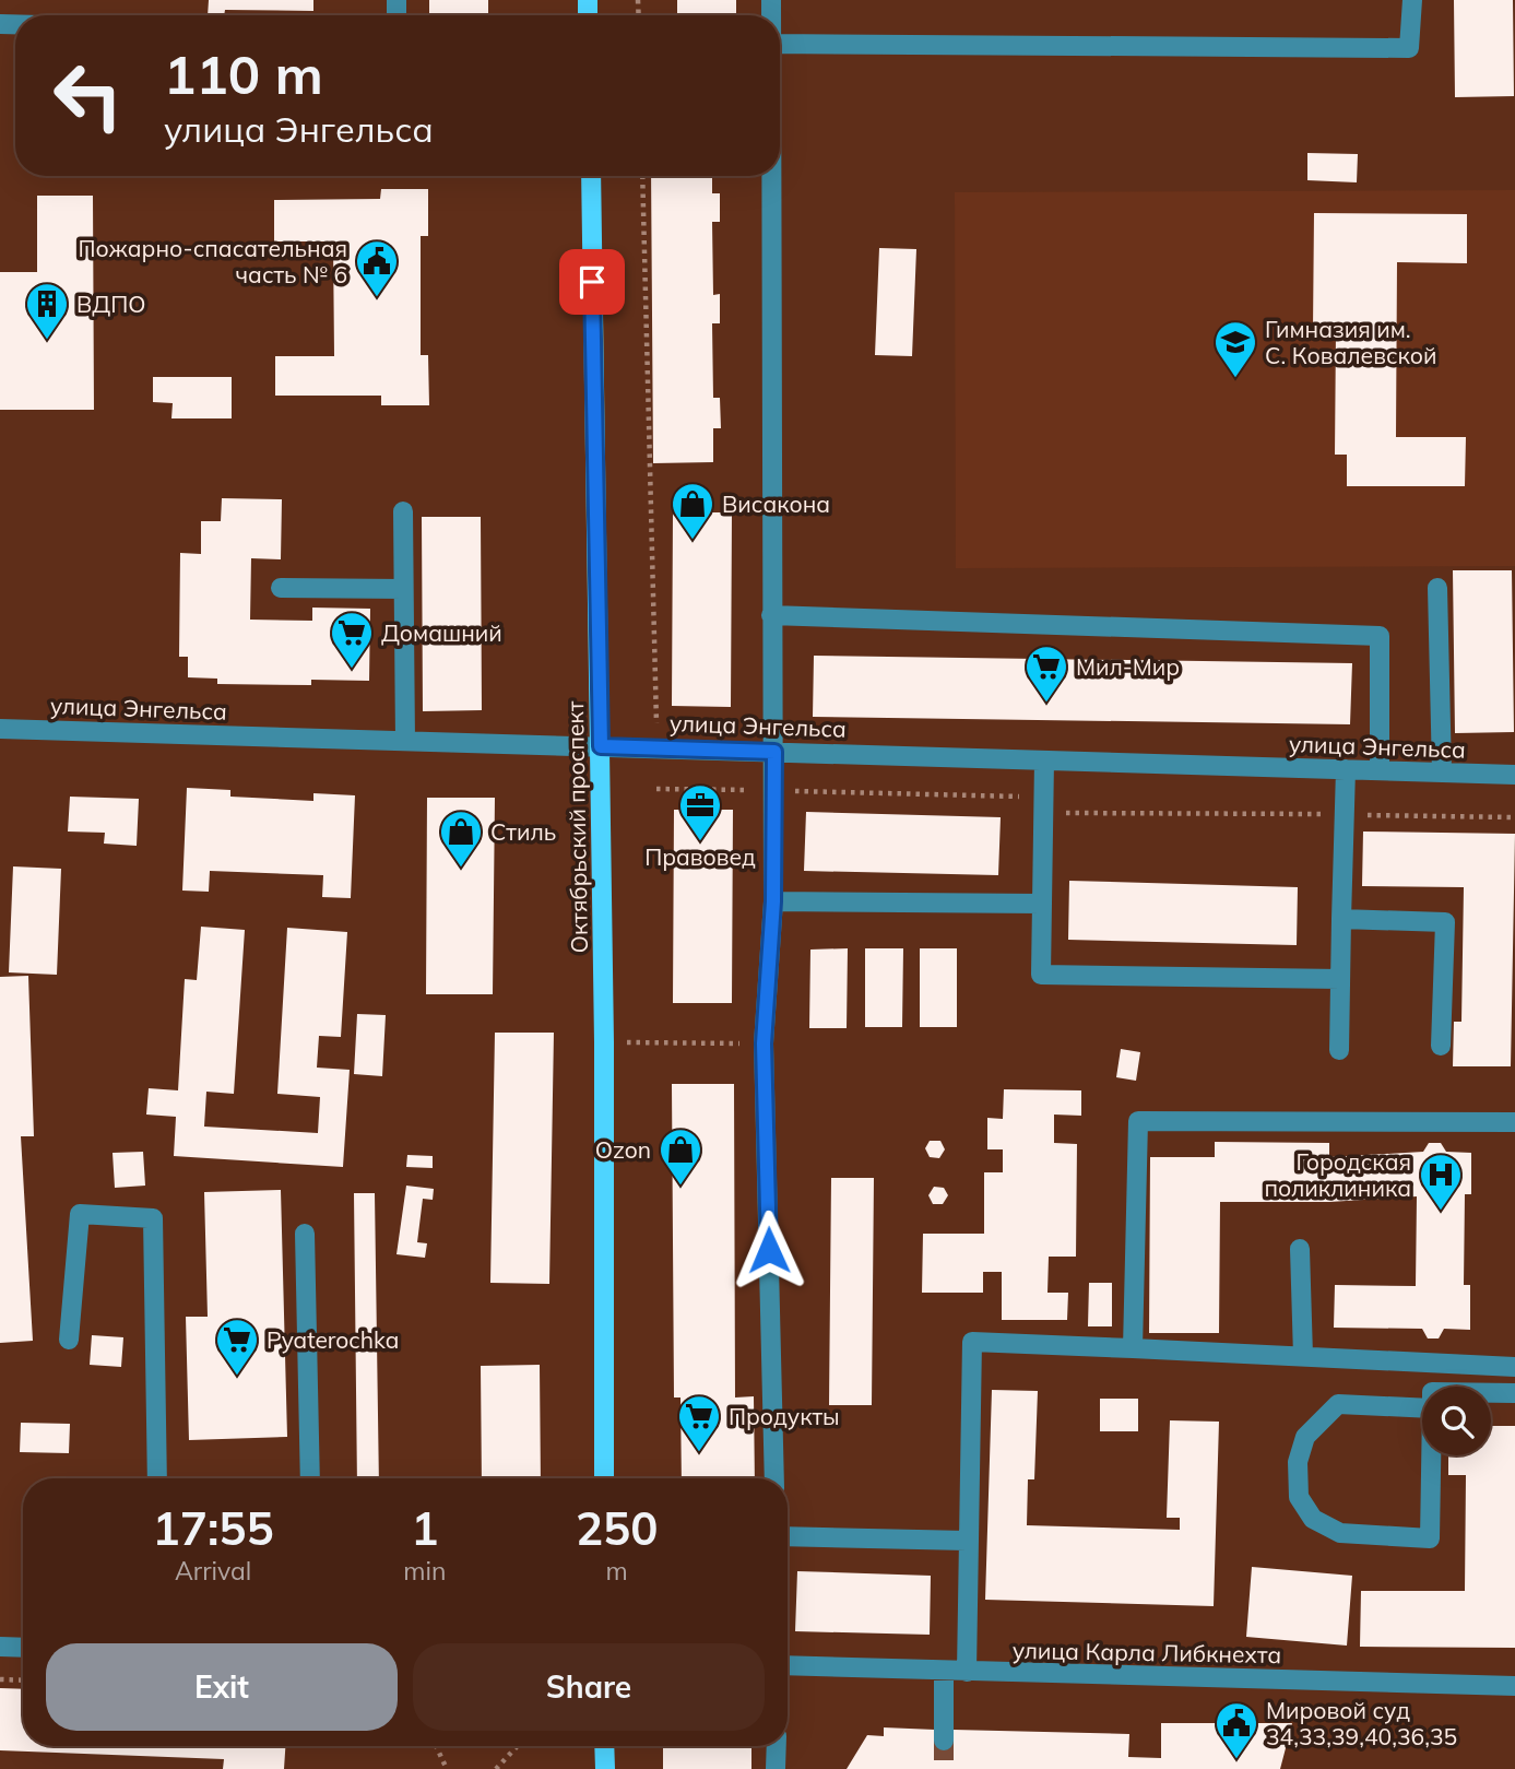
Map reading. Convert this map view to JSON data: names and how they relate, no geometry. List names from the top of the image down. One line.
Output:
{"streets":{"main road":["Октябрьский проспект"],"street":["улица Энгельса","улица Карла Либкнехта"]},"crossings":[["улица Энгельса","Октябрьский проспект"]],"places":{"public building":["Пожарно-спасательная часть № 6","Мировой суд 34,33,39,40,36,35"],"building":["ВДПО"],"school or university":["Гимназия им. С. Ковалевской"],"shop":["Висакона","Стиль","Ozon"],"supermarket":["Домашний","Мил-Мир","Pyaterochka","Продукты"],"office":["Правовед"],"hospital":["Городская поликлиника"]},"page":{"turn":["110 m","улица Энгельса"],"eta":["17:55","Arrival","1","min","250","m"],"buttons":["Exit","Share"]}}
